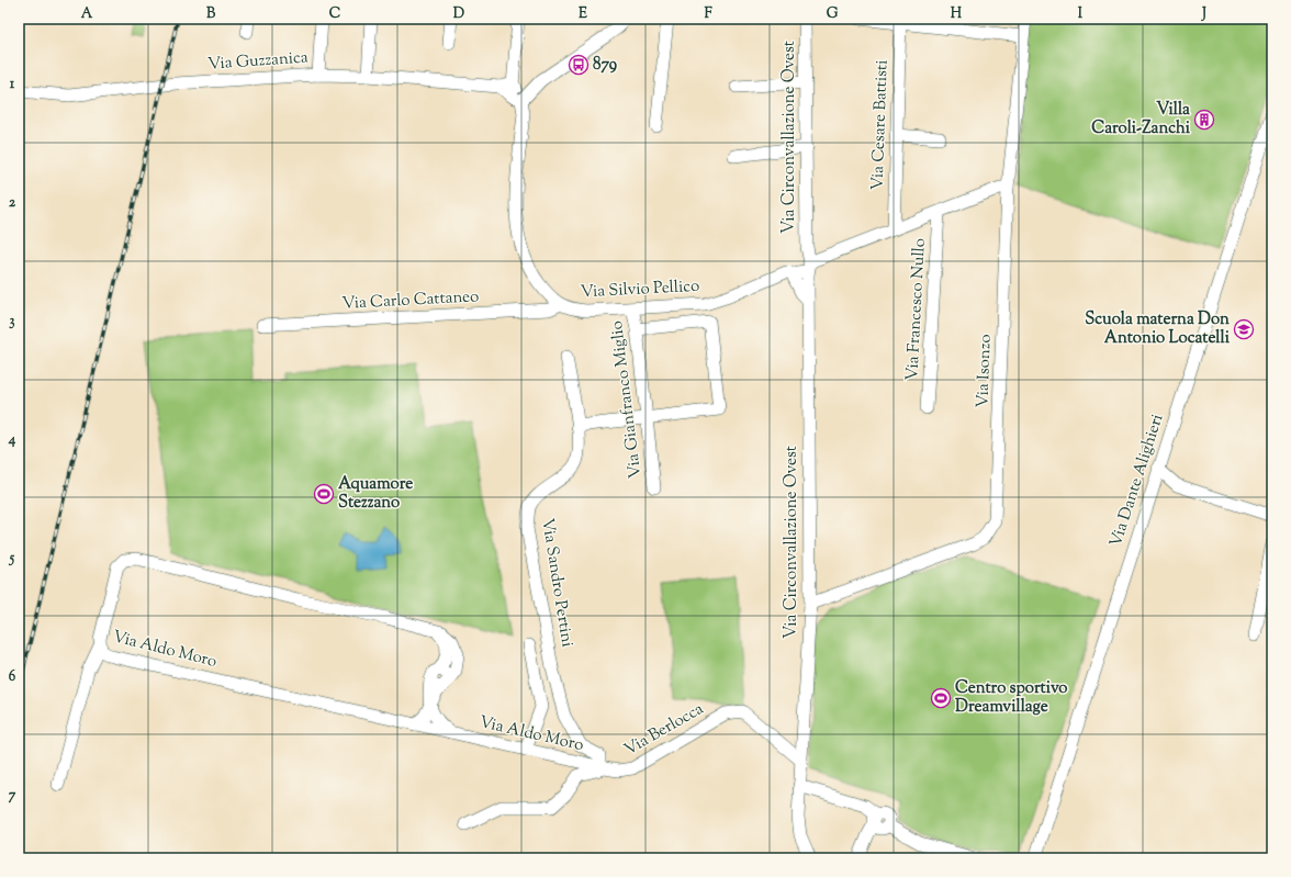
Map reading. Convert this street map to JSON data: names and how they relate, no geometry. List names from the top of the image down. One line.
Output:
{"streets":{"street":["Via Guzzanica","Via Cesare Battisti","Via Circonvallazione Ovest","Via Silvio Pellico","Via Carlo Cattaneo","Via Francesco Nullo","Via Isonzo","Via Gianfranco Miglio","Via Dante Alighieri","Via Sandro Pertini","Via Aldo Moro","Via Berlocca"]},"crossings":[["Via Guzzanica","Via Silvio Pellico"],["Via Circonvallazione Ovest","Via Silvio Pellico"],["Via Circonvallazione Ovest","Via Isonzo"],["Via Circonvallazione Ovest","Via Berlocca"],["Via Silvio Pellico","Via Carlo Cattaneo"],["Via Silvio Pellico","Via Gianfranco Miglio"],["Via Sandro Pertini","Via Aldo Moro"],["Via Sandro Pertini","Via Berlocca"],["Via Aldo Moro","Via Berlocca"]],"places":{"bus stop":["879"],"building":["Villa Caroli-Zanchi"],"school or university":["Scuola materna Don Antonio Locatelli"],"sports":["Aquamore Stezzano","Centro sportivo Dreamvillage"]},"grid":{"columns":["A","B","C","D","E","F","G","H","I","J"],"rows":["1","2","3","4","5","6","7"]}}
